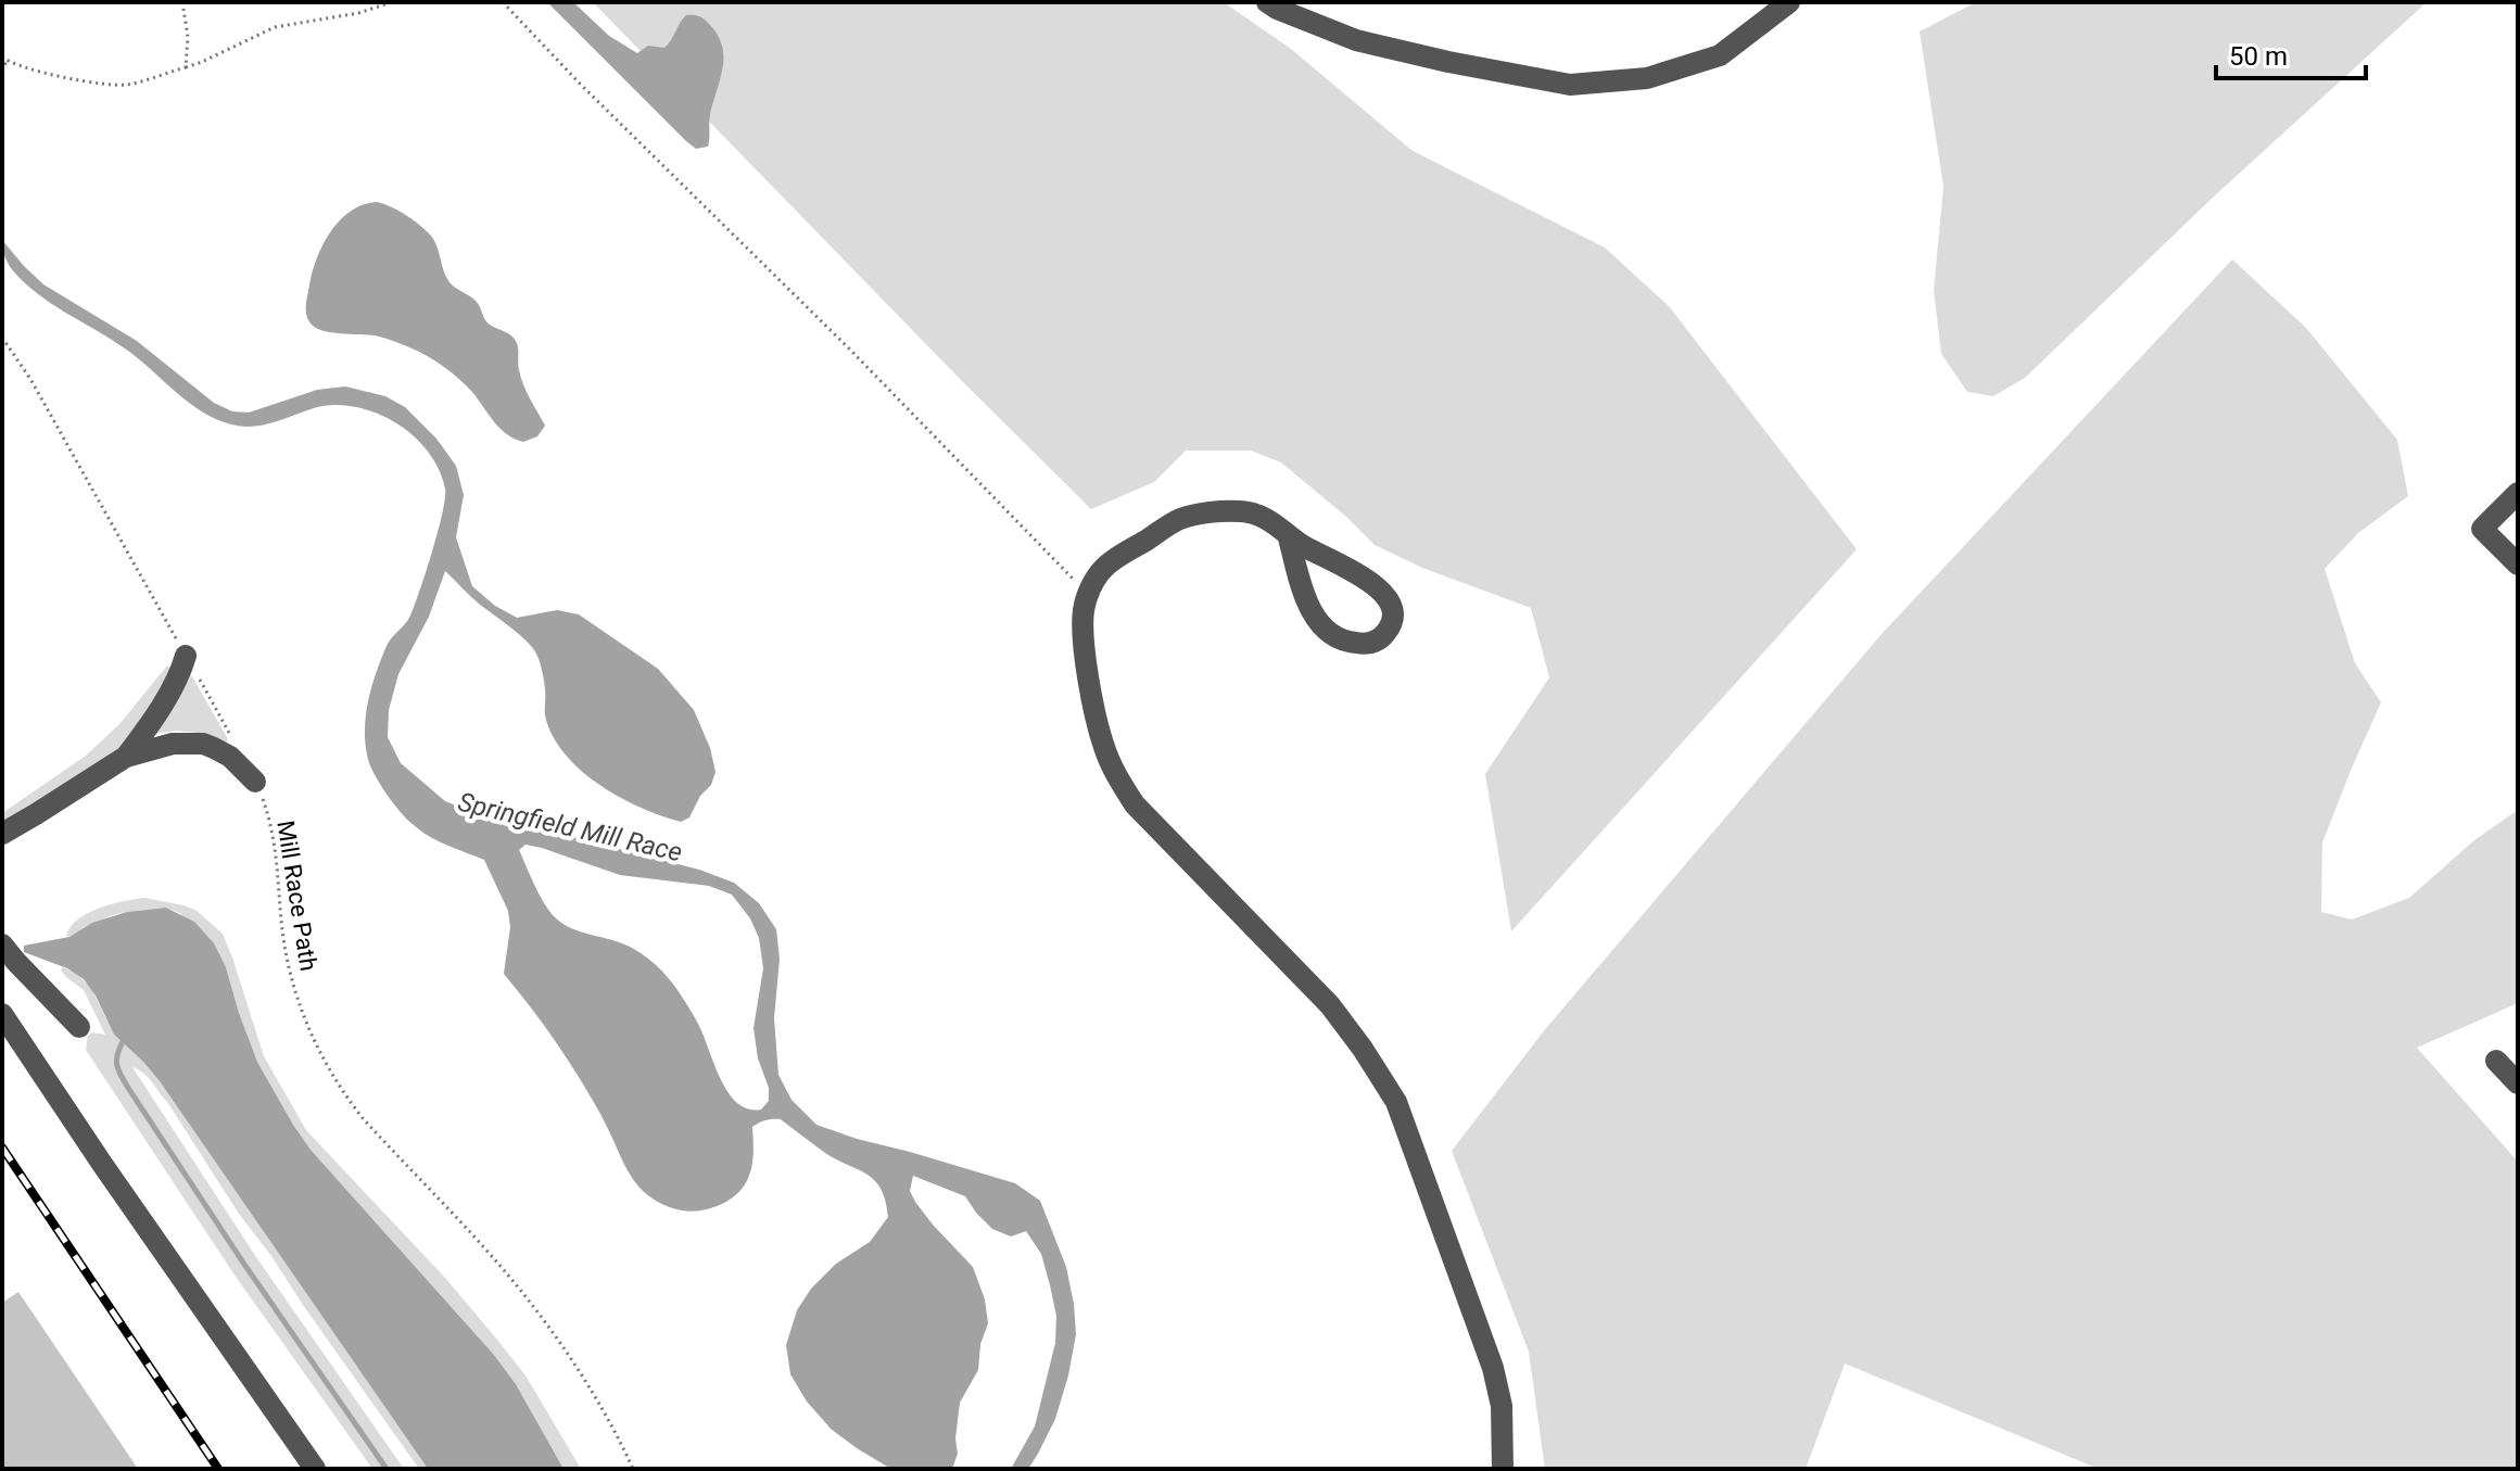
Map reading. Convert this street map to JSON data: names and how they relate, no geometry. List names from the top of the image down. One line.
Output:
{"streets":{"path":["Mill Race Path"]},"water":["Springfield Mill Race"],"scale_bar":"50 m"}
